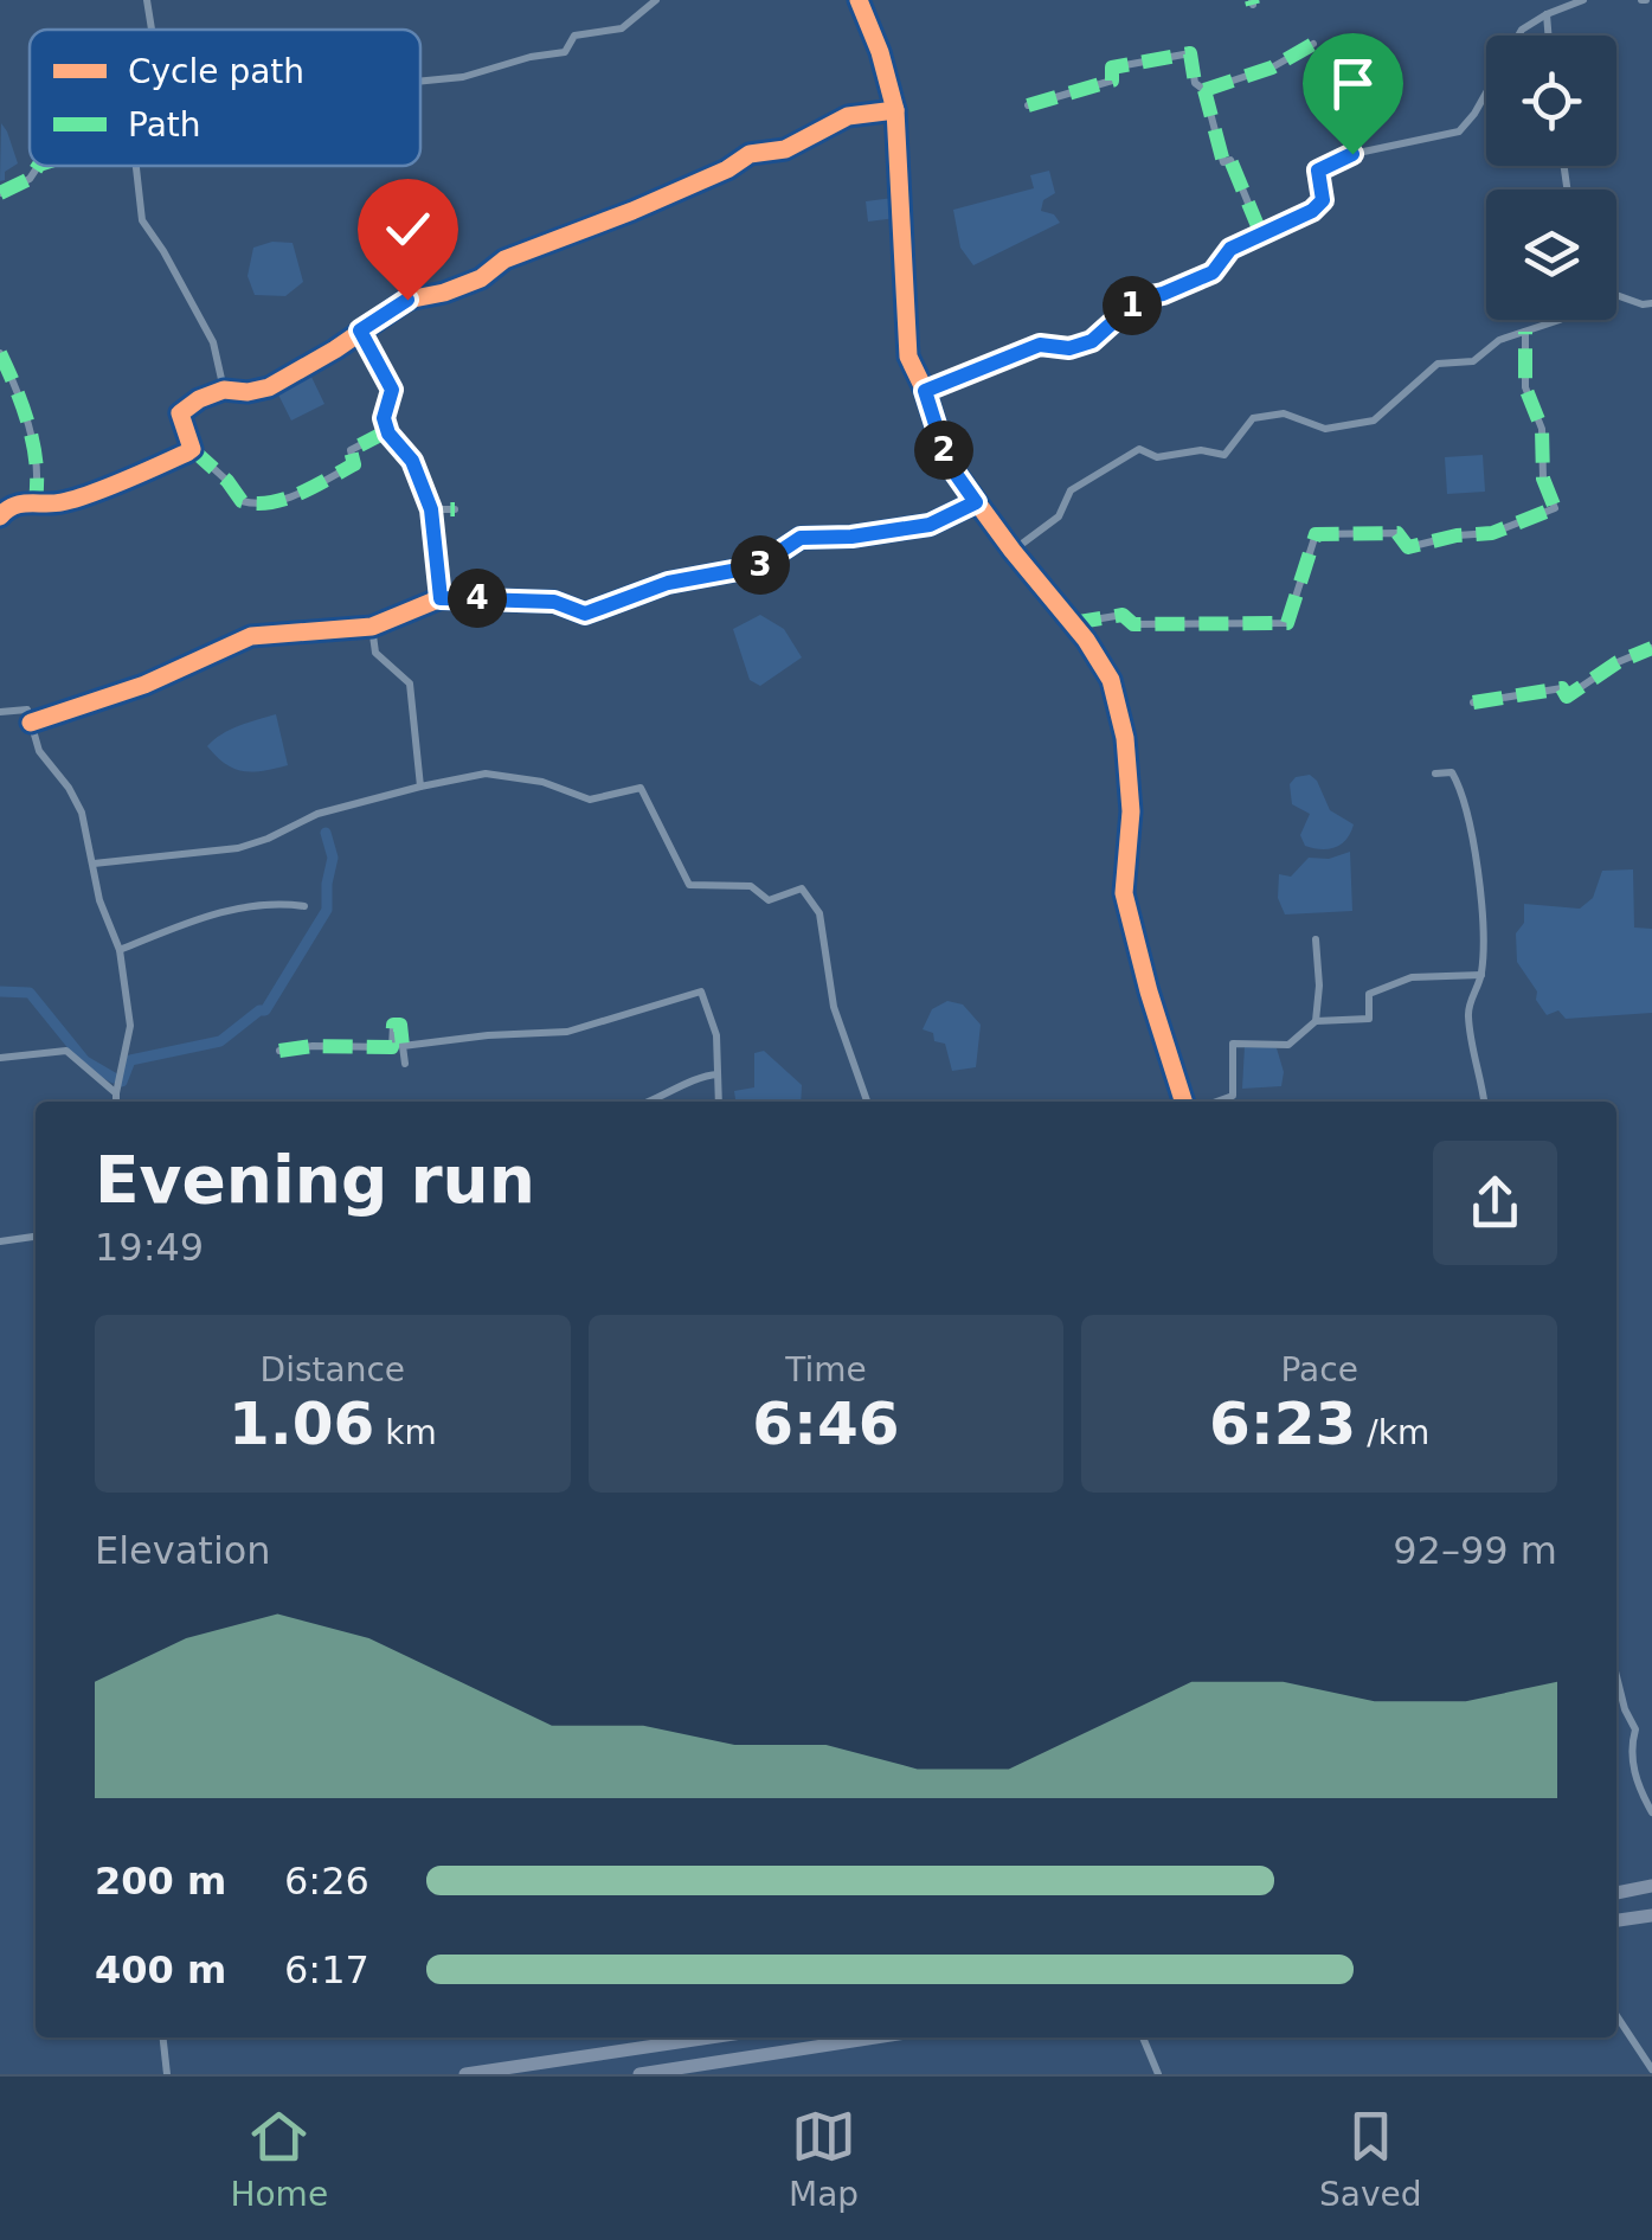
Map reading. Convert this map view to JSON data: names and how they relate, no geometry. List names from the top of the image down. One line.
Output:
{"legend":["Cycle path","Path"],"page":{"pins":["1","2","3","4"],"heading":["Evening run","19:49"],"stats":[["Distance","1.06 km"],["Time","6:46"],["Pace","6:23 /km"]],"chart":["Elevation","92–99 m"],"list":[{"name":"200 m","note":"6:26"},{"name":"400 m","note":"6:17"}],"tabs":["Home","Map","Saved"]}}
